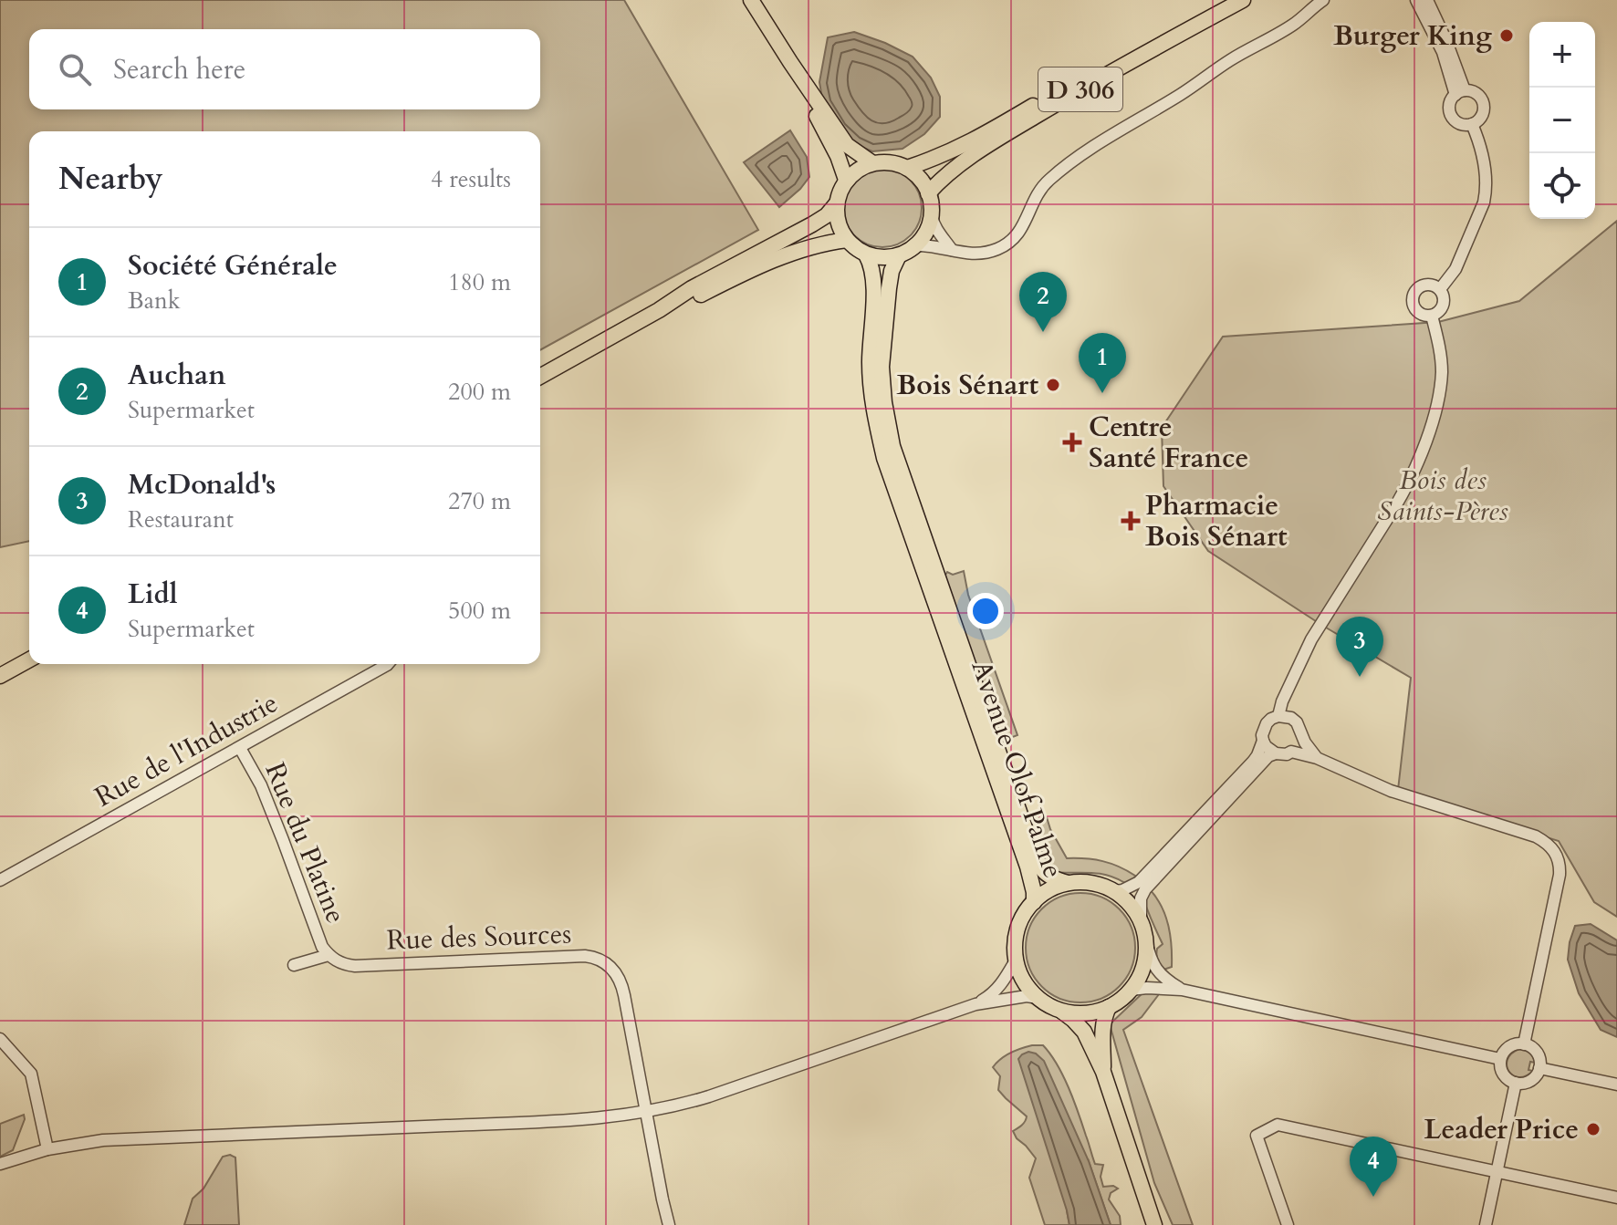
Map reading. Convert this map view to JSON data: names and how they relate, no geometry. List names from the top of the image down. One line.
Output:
{"streets":{"main road":["D 306","Avenue Olof Palme"],"street":["Rue de l'Industrie","Rue du Platine","Rue des Sources"]},"crossings":[["Rue de l'Industrie","Rue du Platine"],["Rue du Platine","Rue des Sources"]],"parks":["Bois des Saints-Pères"],"places":{"other":["Burger King","Bois Sénart","Leader Price"],"health":["Centre Santé France","Pharmacie Bois Sénart"]},"page":{"map_buttons":["+","−"],"search":"Search here","heading":["Nearby","4 results"],"list":[{"mark":"1","name":"Société Générale","note":"Bank","value":"180 m"},{"mark":"2","name":"Auchan","note":"Supermarket","value":"200 m"},{"mark":"3","name":"McDonald's","note":"Restaurant","value":"270 m"},{"mark":"4","name":"Lidl","note":"Supermarket","value":"500 m"}],"pins":["2","1","3","4"]}}
